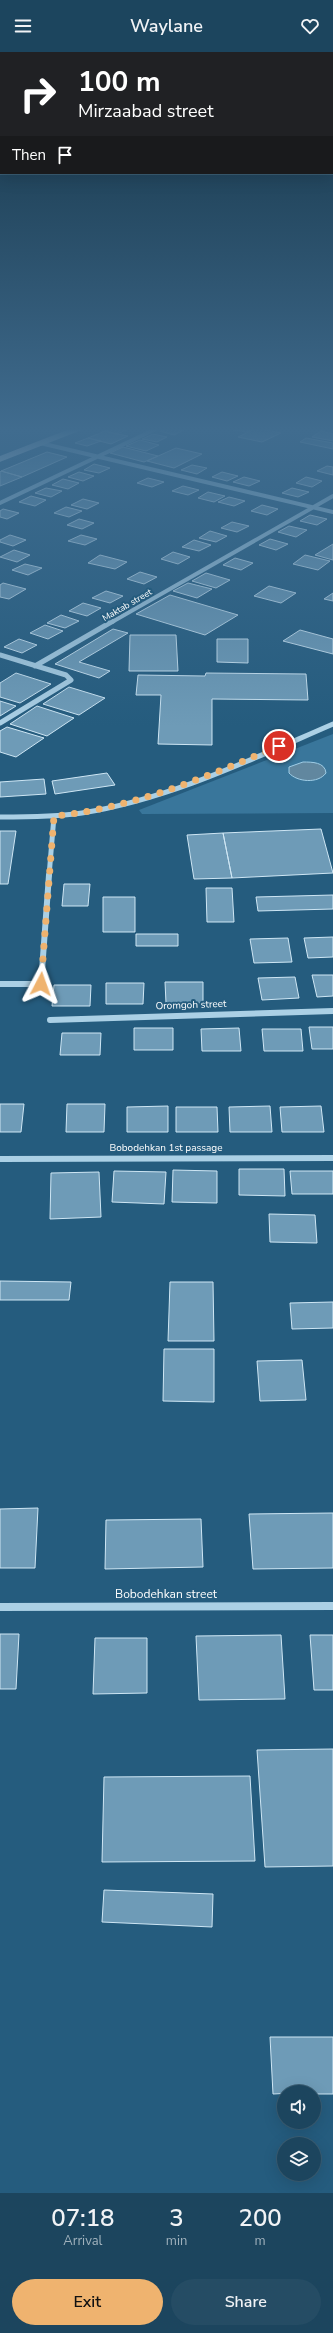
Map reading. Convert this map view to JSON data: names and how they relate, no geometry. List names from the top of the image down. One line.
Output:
{"streets":{"street":["Maktab street","Oromgoh street","Bobodehkan 1st passage","Bobodehkan street"]},"page":{"header":"Waylane","turn":["100 m","Mirzaаbаd street"],"then":"Then","eta":["07:18","Arrival","3","min","200","m"],"buttons":["Exit","Share"]}}
